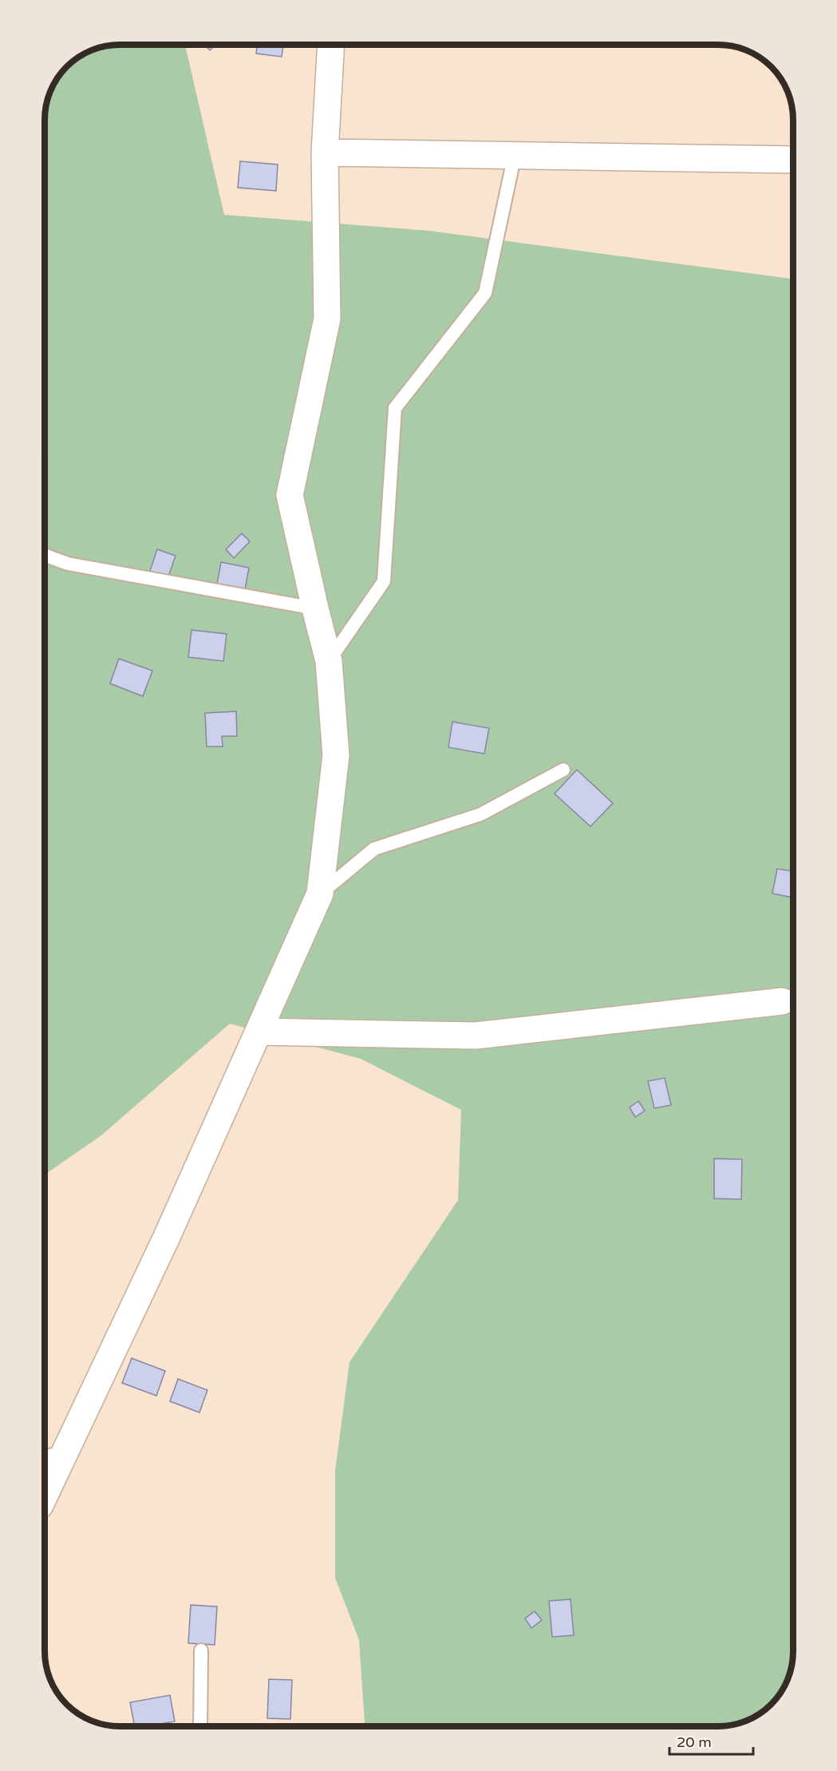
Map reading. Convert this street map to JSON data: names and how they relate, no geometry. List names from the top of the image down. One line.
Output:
{"scale_bar":"20 m"}
